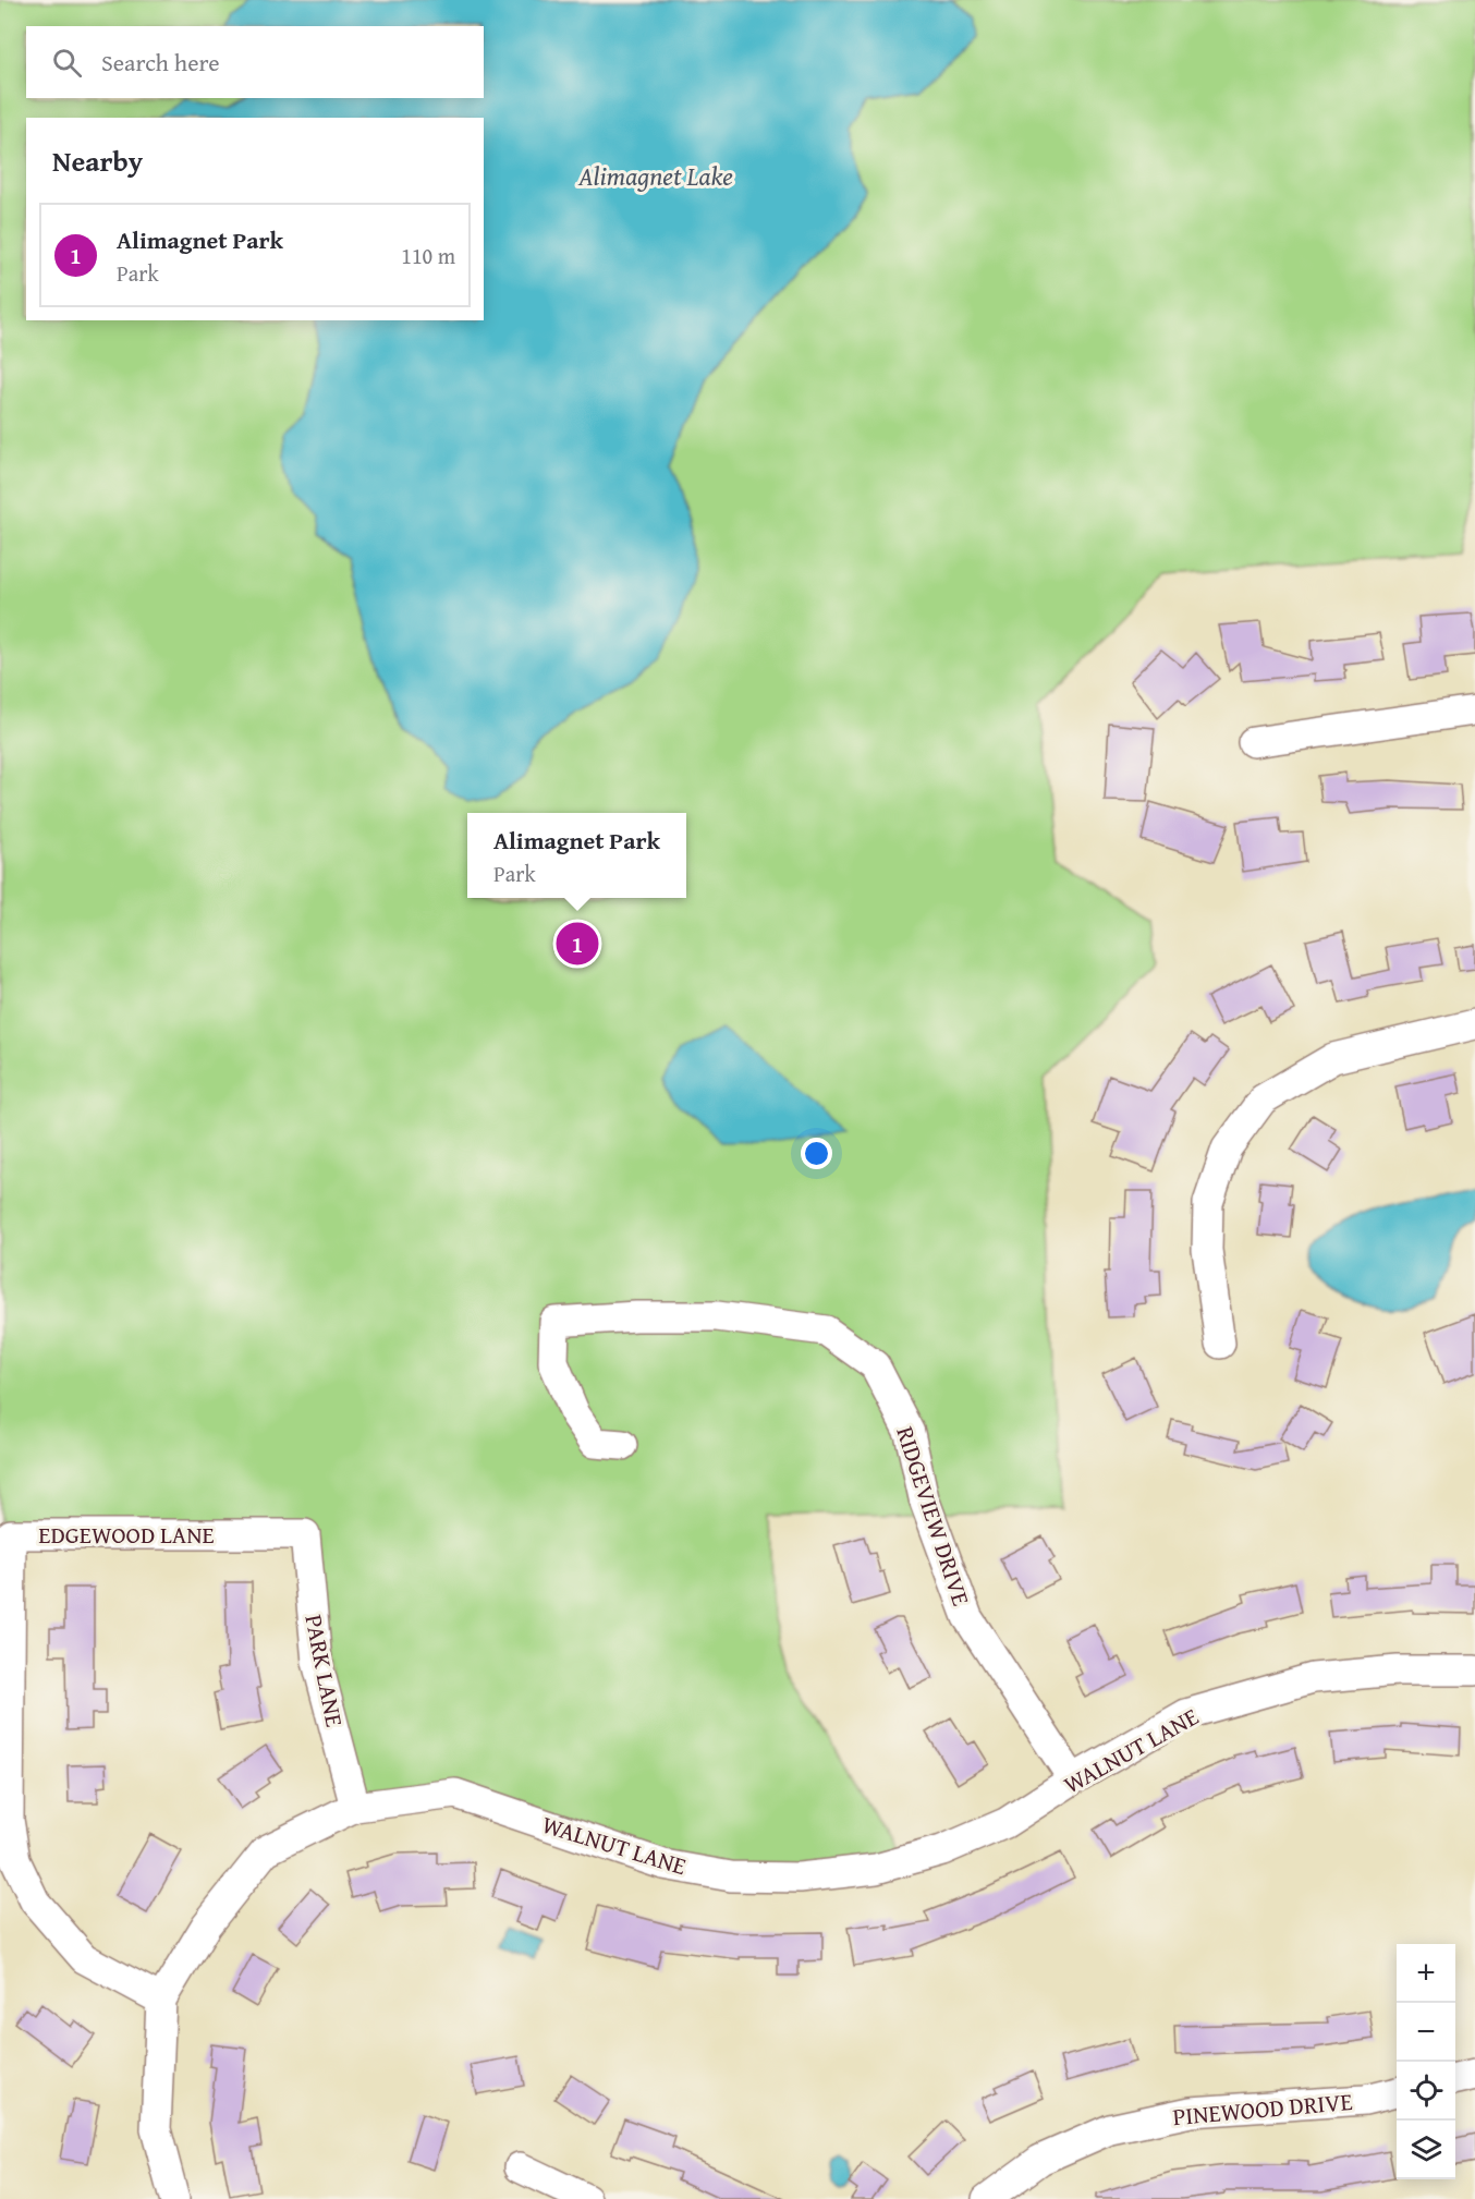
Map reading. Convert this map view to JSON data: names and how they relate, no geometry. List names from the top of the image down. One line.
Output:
{"streets":{"street":["RIDGEVIEW DRIVE","EDGEWOOD LANE","PARK LANE","WALNUT LANE","PINEWOOD DRIVE"]},"crossings":[["RIDGEVIEW DRIVE","WALNUT LANE"],["EDGEWOOD LANE","PARK LANE"],["EDGEWOOD LANE","WALNUT LANE"],["PARK LANE","WALNUT LANE"]],"water":["Alimagnet Lake"],"page":{"search":"Search here","heading":"Nearby","list":[{"mark":"1","name":"Alimagnet Park","note":"Park","value":"110 m"}],"popup":["Alimagnet Park","Park"],"pins":"1","map_buttons":["+","−"]}}
